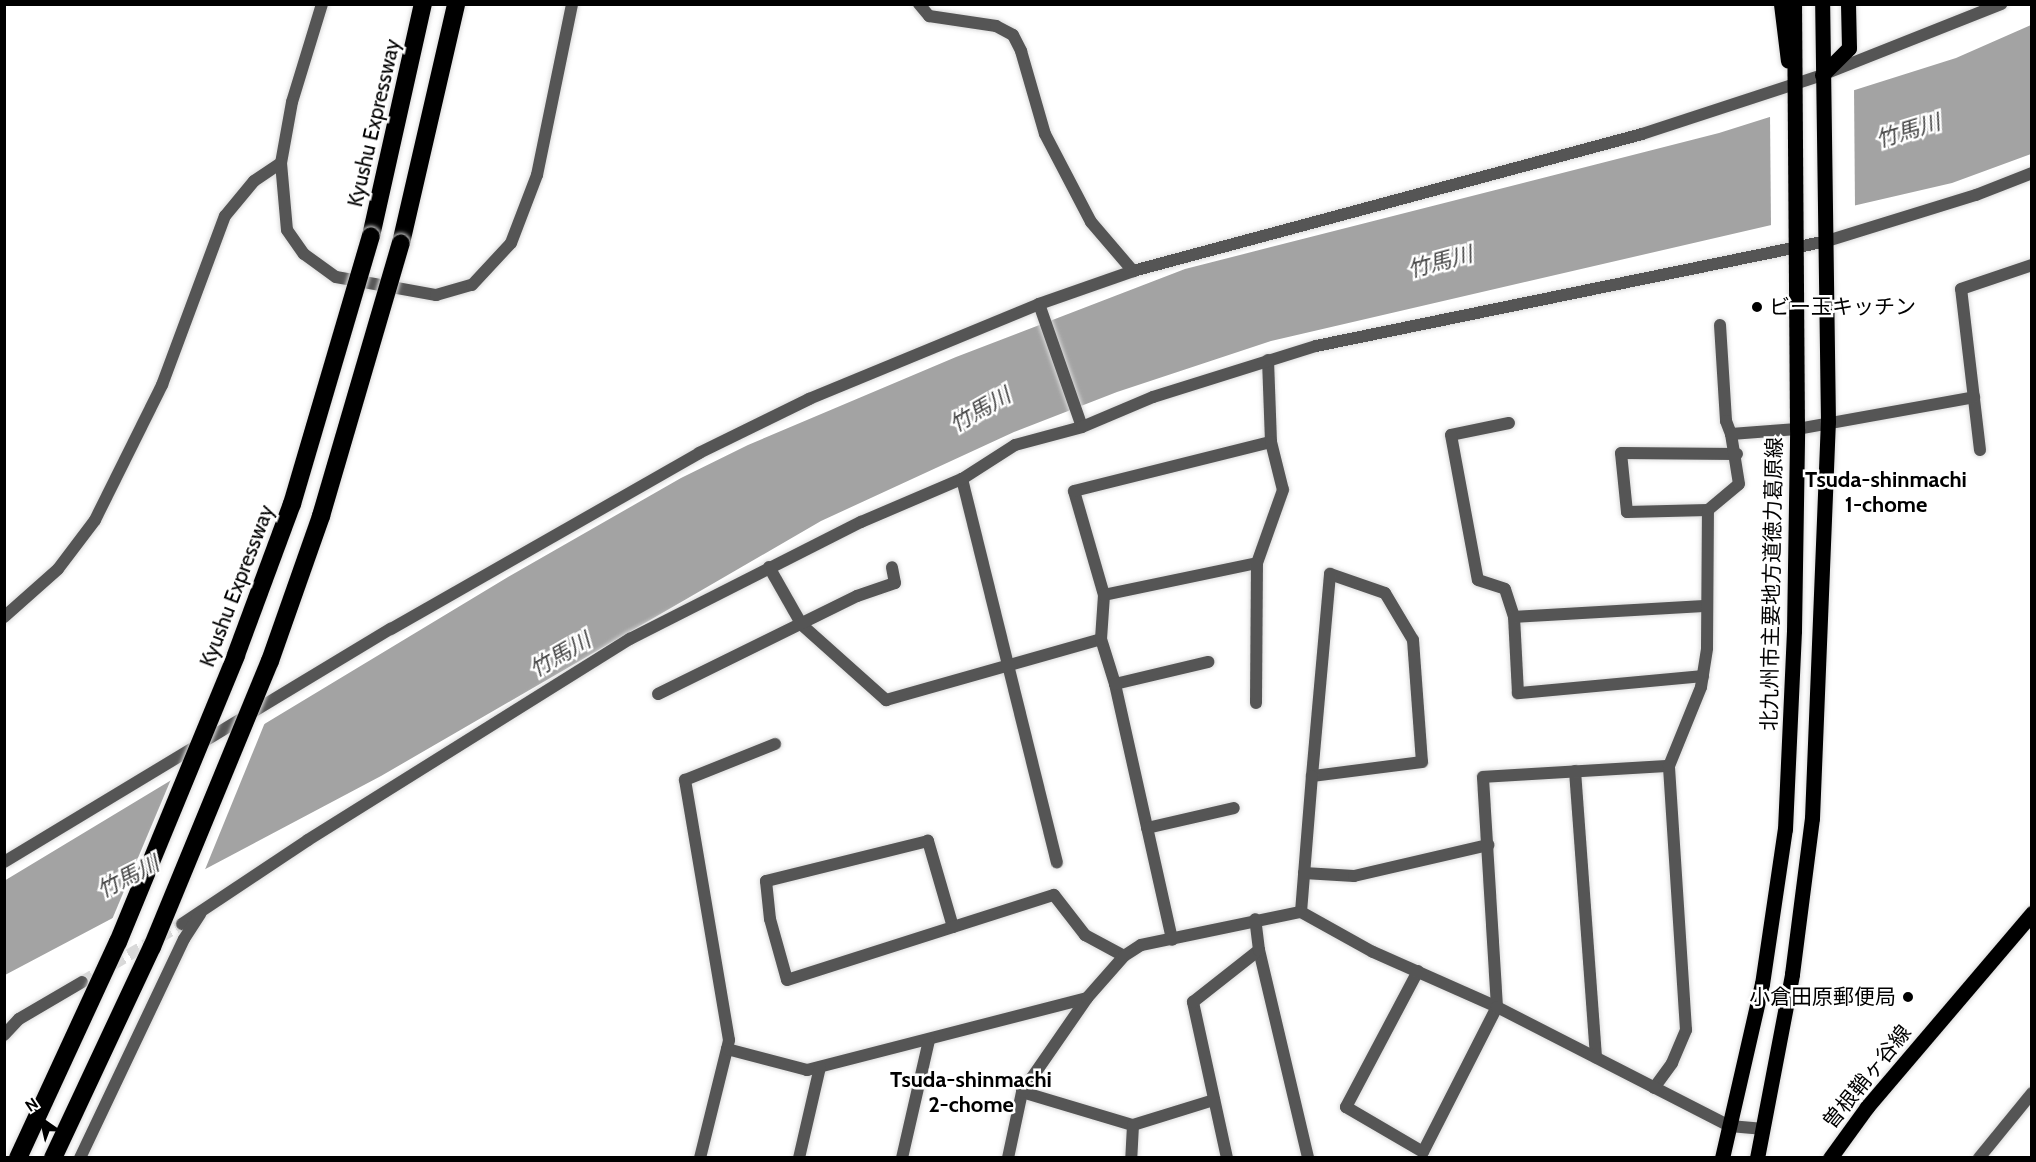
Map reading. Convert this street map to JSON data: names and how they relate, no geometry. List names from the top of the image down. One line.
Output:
{"streets":{"highway":["Kyushu Expressway"],"main road":["北九州市主要地方道徳力葛原線","曽根鞘ヶ谷線"]},"districts":["Tsuda-shinmachi 1-chome","Tsuda-shinmachi 2-chome"],"water":["竹馬川"],"places":["ビー玉キッチン","小倉田原郵便局"],"north":"top left"}
